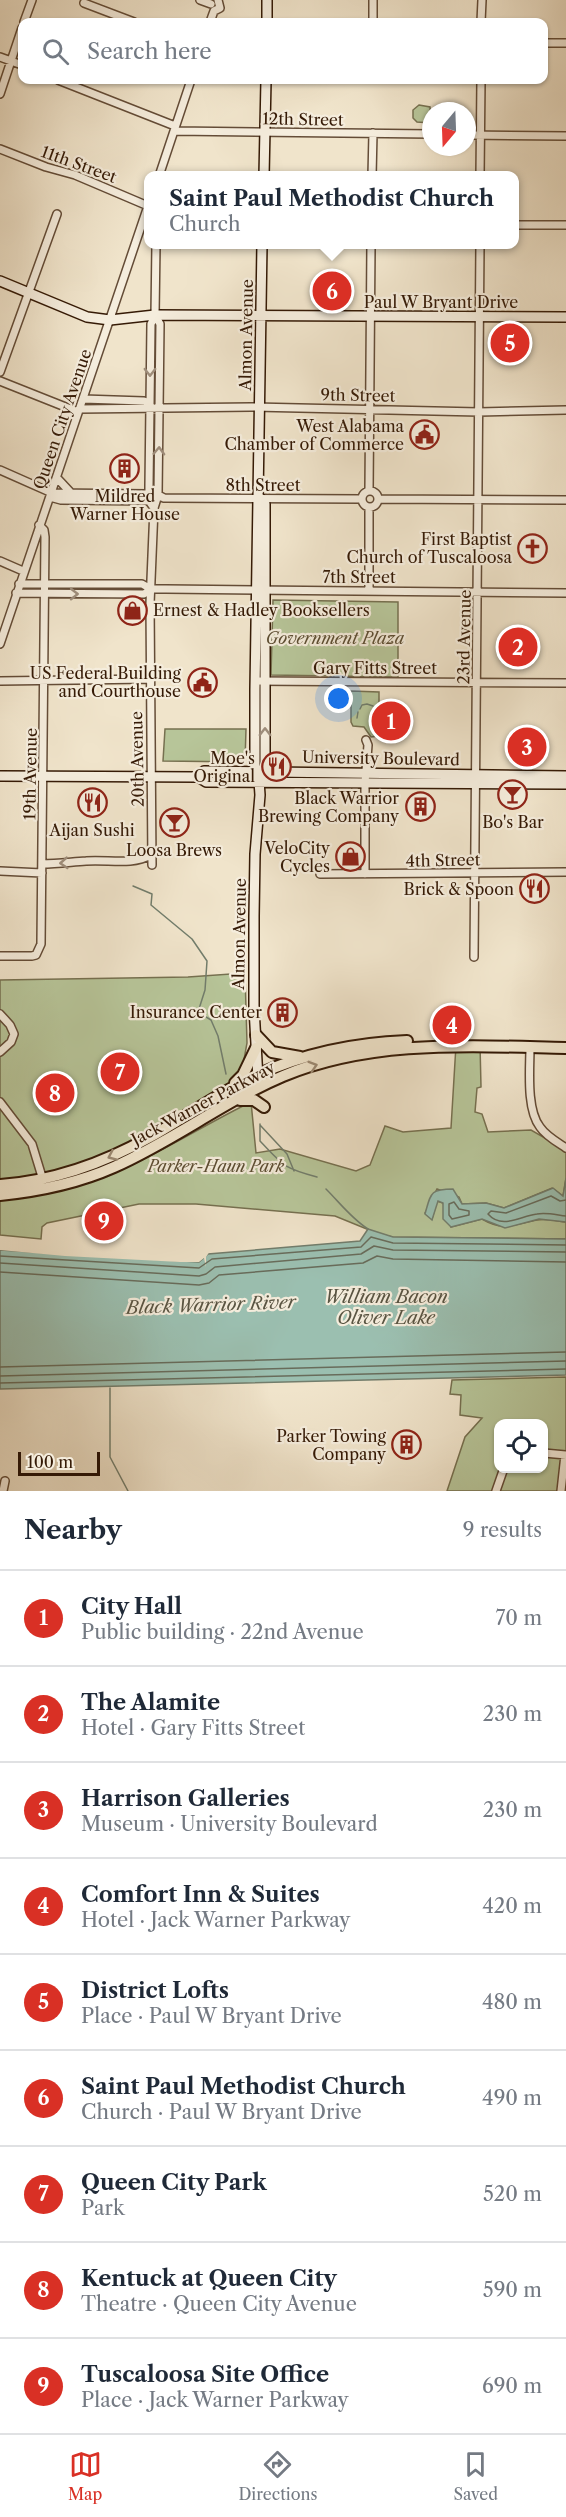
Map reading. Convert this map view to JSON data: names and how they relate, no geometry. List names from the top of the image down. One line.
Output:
{"streets":{"main road":["Paul W Bryant Drive","Almon Avenue","University Boulevard","Jack Warner Parkway"],"street":["12th Street","11th Street","9th Street","Queen City Avenue","8th Street","7th Street","23rd Avenue","Gary Fitts Street","20th Avenue","19th Avenue","4th Street"]},"crossings":[["Paul W Bryant Drive","Almon Avenue"],["Paul W Bryant Drive","Queen City Avenue"],["Paul W Bryant Drive","23rd Avenue"],["Paul W Bryant Drive","20th Avenue"],["Almon Avenue","9th Street"],["Almon Avenue","8th Street"],["Almon Avenue","7th Street"],["Almon Avenue","Gary Fitts Street"],["Almon Avenue","University Boulevard"],["Almon Avenue","Jack Warner Parkway"],["9th Street","Queen City Avenue"],["9th Street","23rd Avenue"],["9th Street","20th Avenue"],["Queen City Avenue","8th Street"],["Queen City Avenue","7th Street"],["Queen City Avenue","19th Avenue"],["8th Street","20th Avenue"],["7th Street","23rd Avenue"],["7th Street","20th Avenue"],["7th Street","19th Avenue"],["23rd Avenue","Gary Fitts Street"],["23rd Avenue","University Boulevard"],["23rd Avenue","4th Street"],["University Boulevard","20th Avenue"],["University Boulevard","19th Avenue"]],"water":["William Bacon Oliver Lake","Black Warrior River"],"parks":["Government Plaza","Parker-Haun Park"],"places":{"public building":["West Alabama Chamber of Commerce","US Federal Building and Courthouse"],"building":["Mildred Warner House","Black Warrior Brewing Company","Insurance Center","Parker Towing Company"],"church":["First Baptist Church of Tuscaloosa"],"shop":["Ernest & Hadley Booksellers","VeloCity Cycles"],"restaurant":["Moe's Original","Aijan Sushi","Brick & Spoon"],"bar":["Bo's Bar","Loosa Brews"]},"scale_bar":"100 m","north":"bottom","page":{"search":"Search here","popup":["Saint Paul Methodist Church","Church"],"pins":["6","5","2","1","3","4","7","8","9"],"scale":"100 m","heading":["Nearby","9 results"],"list":[{"mark":"1","name":"City Hall","note":"Public building · 22nd Avenue","value":"70 m"},{"mark":"2","name":"The Alamite","note":"Hotel · Gary Fitts Street","value":"230 m"},{"mark":"3","name":"Harrison Galleries","note":"Museum · University Boulevard","value":"230 m"},{"mark":"4","name":"Comfort Inn & Suites","note":"Hotel · Jack Warner Parkway","value":"420 m"},{"mark":"5","name":"District Lofts","note":"Place · Paul W Bryant Drive","value":"480 m"},{"mark":"6","name":"Saint Paul Methodist Church","note":"Church · Paul W Bryant Drive","value":"490 m"},{"mark":"7","name":"Queen City Park","note":"Park","value":"520 m"},{"mark":"8","name":"Kentuck at Queen City","note":"Theatre · Queen City Avenue","value":"590 m"},{"mark":"9","name":"Tuscaloosa Site Office","note":"Place · Jack Warner Parkway","value":"690 m"}],"nav":["Map","Directions","Saved"]}}
